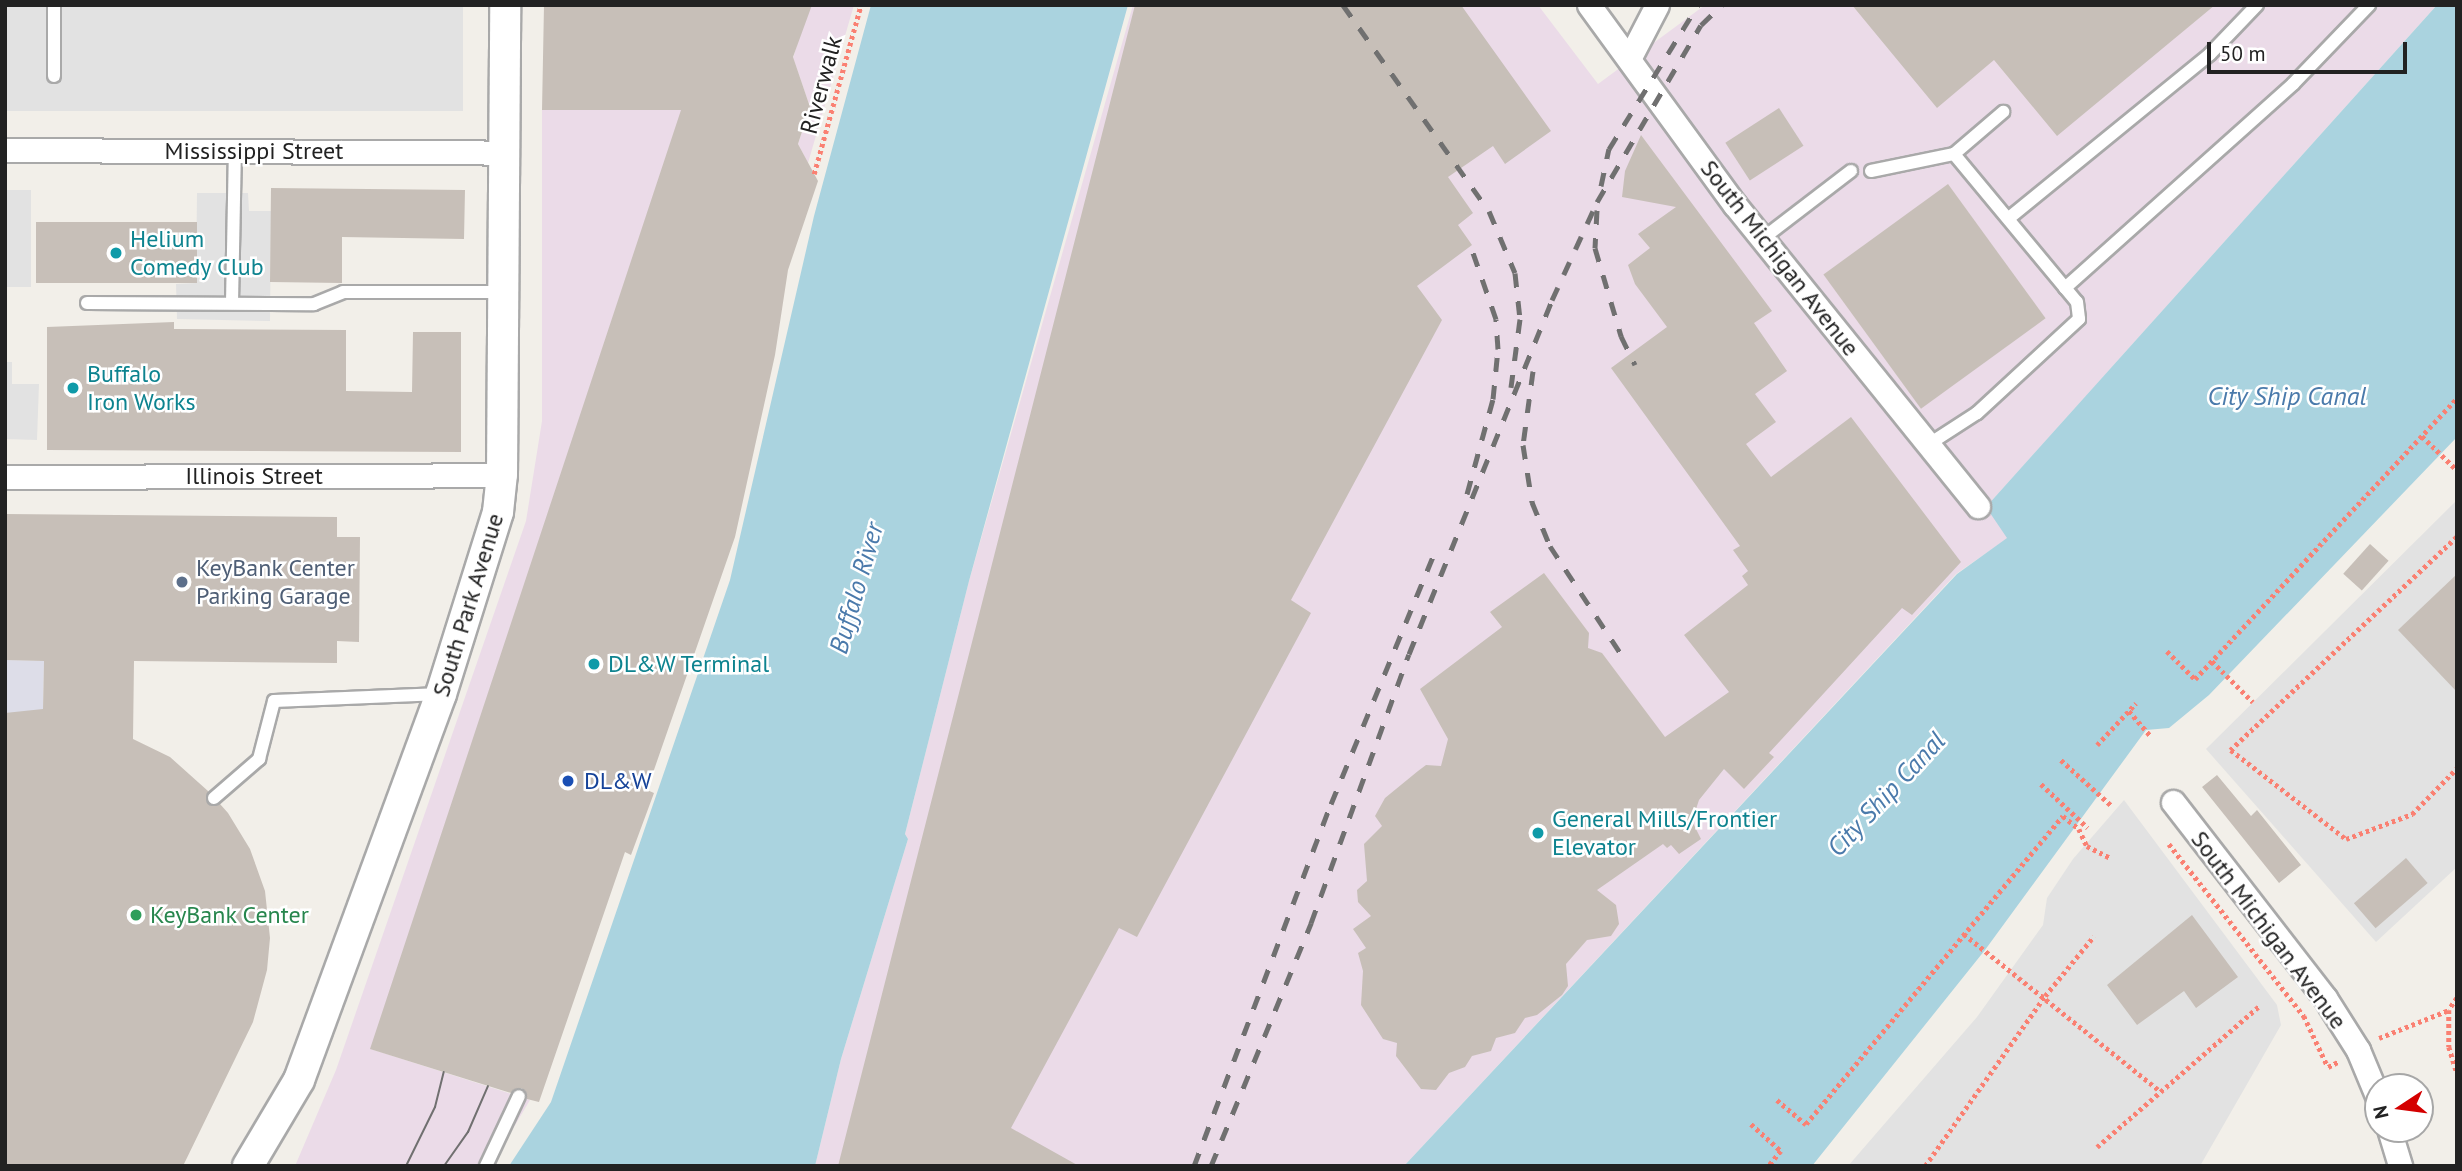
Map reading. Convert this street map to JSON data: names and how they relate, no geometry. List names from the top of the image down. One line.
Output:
{"streets":{"street":["Mississippi Street","South Michigan Avenue","Illinois Street","South Park Avenue"],"path":["Riverwalk"]},"crossings":[["Mississippi Street","South Park Avenue"],["Illinois Street","South Park Avenue"]],"water":["City Ship Canal","Buffalo River"],"places":["Helium Comedy Club","Buffalo Iron Works","KeyBank Center Parking Garage","DL&W Terminal","DL&W","General Mills/Frontier Elevator","KeyBank Center"],"scale_bar":"50 m","north":"left"}
